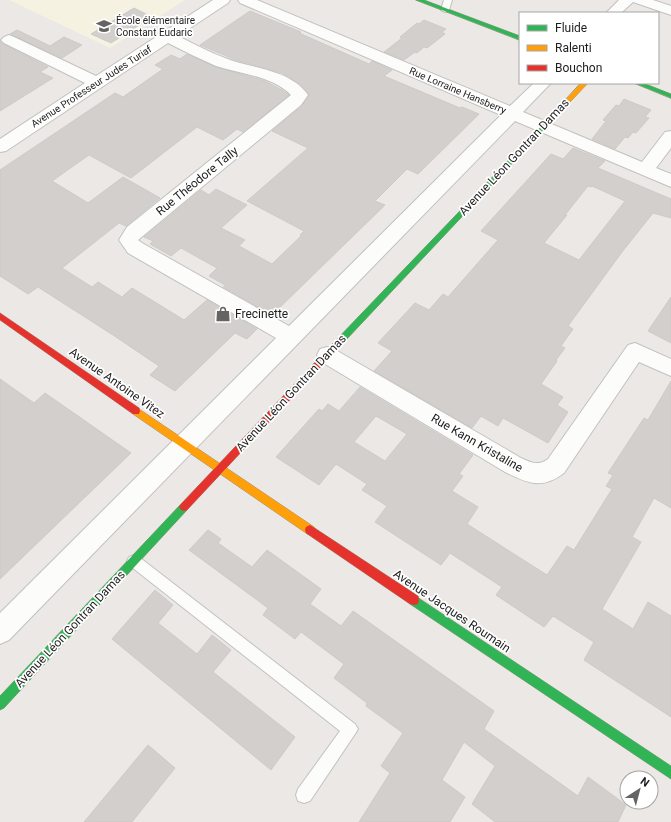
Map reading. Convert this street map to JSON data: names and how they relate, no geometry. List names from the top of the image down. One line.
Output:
{"streets":{"street":["Avenue Professeur Judes Turiaf","Rue Lorraine Hansberry","Avenue Léon Gontran Damas","Rue Théodore Tally","Avenue Antoine Vitez","Rue Kann Kristaline","Avenue Jacques Roumain"]},"crossings":[["Avenue Professeur Judes Turiaf","Rue Théodore Tally"],["Rue Lorraine Hansberry","Avenue Léon Gontran Damas"],["Avenue Léon Gontran Damas","Avenue Antoine Vitez"],["Avenue Léon Gontran Damas","Rue Kann Kristaline"],["Avenue Léon Gontran Damas","Avenue Jacques Roumain"],["Avenue Antoine Vitez","Avenue Jacques Roumain"]],"places":{"school or university":["École élémentaire Constant Eudaric"],"shop":["Frecinette"]},"legend":["Fluide","Ralenti","Bouchon"],"north":"top right"}
